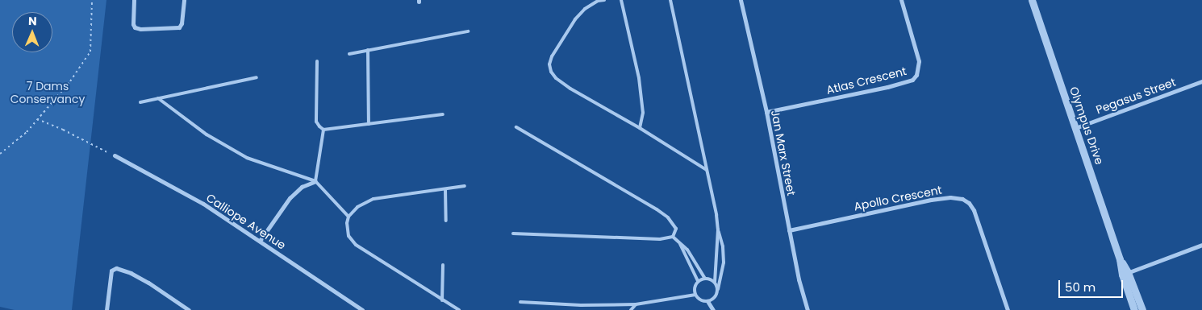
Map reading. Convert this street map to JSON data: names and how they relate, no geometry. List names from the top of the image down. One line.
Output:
{"streets":{"street":["Atlas Crescent","Pegasus Street","Olympus Drive","Jan Marx Street","Apollo Crescent","Calliope Avenue"]},"crossings":[["Atlas Crescent","Jan Marx Street"],["Pegasus Street","Olympus Drive"],["Jan Marx Street","Apollo Crescent"]],"parks":["7 Dams Conservancy"],"scale_bar":"50 m","north":"top"}
